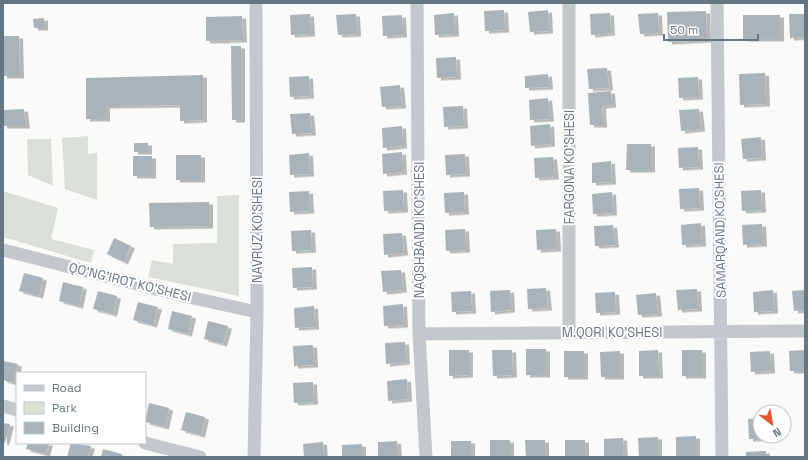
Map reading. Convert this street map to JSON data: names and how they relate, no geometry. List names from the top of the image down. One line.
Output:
{"streets":{"street":["FARGONA KO'SHESI","NAVRUZ KO'SHESI","NAQSHBANDI KO'SHESI","SAMARQAND KO'SHESI","QO'NG'IROT KO'SHESI","M.QORI KO'SHESI"]},"crossings":[["FARGONA KO'SHESI","M.QORI KO'SHESI"],["NAVRUZ KO'SHESI","QO'NG'IROT KO'SHESI"],["NAQSHBANDI KO'SHESI","M.QORI KO'SHESI"],["SAMARQAND KO'SHESI","M.QORI KO'SHESI"]],"legend":["Road","Park","Building"],"scale_bar":"50 m","north":"bottom right"}
